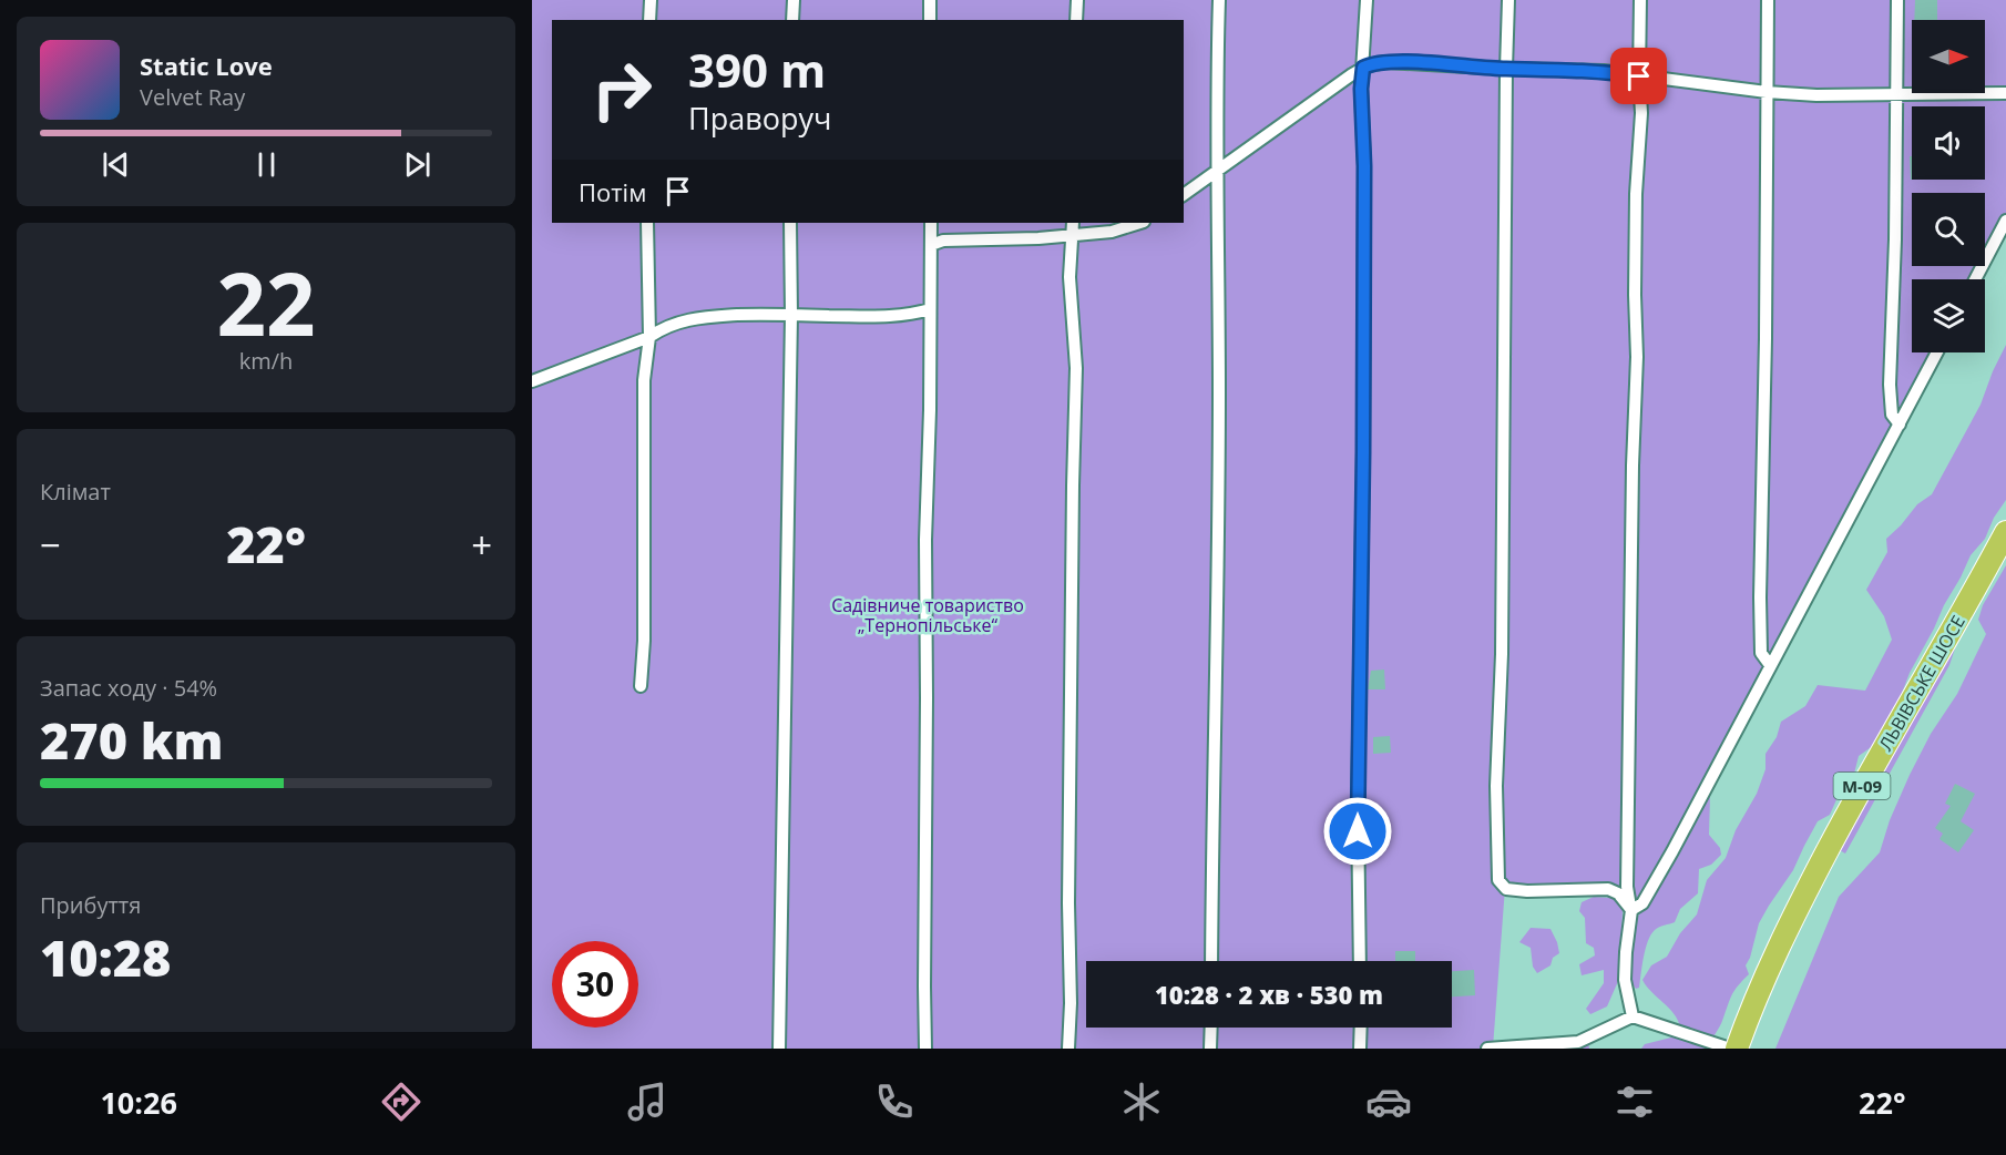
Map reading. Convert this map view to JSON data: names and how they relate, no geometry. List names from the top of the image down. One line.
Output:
{"streets":{"highway":["ЛЬВІВСЬКЕ ШОСЕ","М-09"]},"parks":["Садівниче товариство „Тернопільське“"],"north":"right","page":{"turn":["390 m","Праворуч"],"song":["Static Love","Velvet Ray"],"then":"Потім","tile":[["22","km/h"],"Клімат",["Запас ходу · 54%","270 km"],["Прибуття","10:28"]],"heat":["−","22°","+"],"limit":"30","trip":"10:28 · 2 хв · 530 m","tabs":["10:26","22°"]}}
